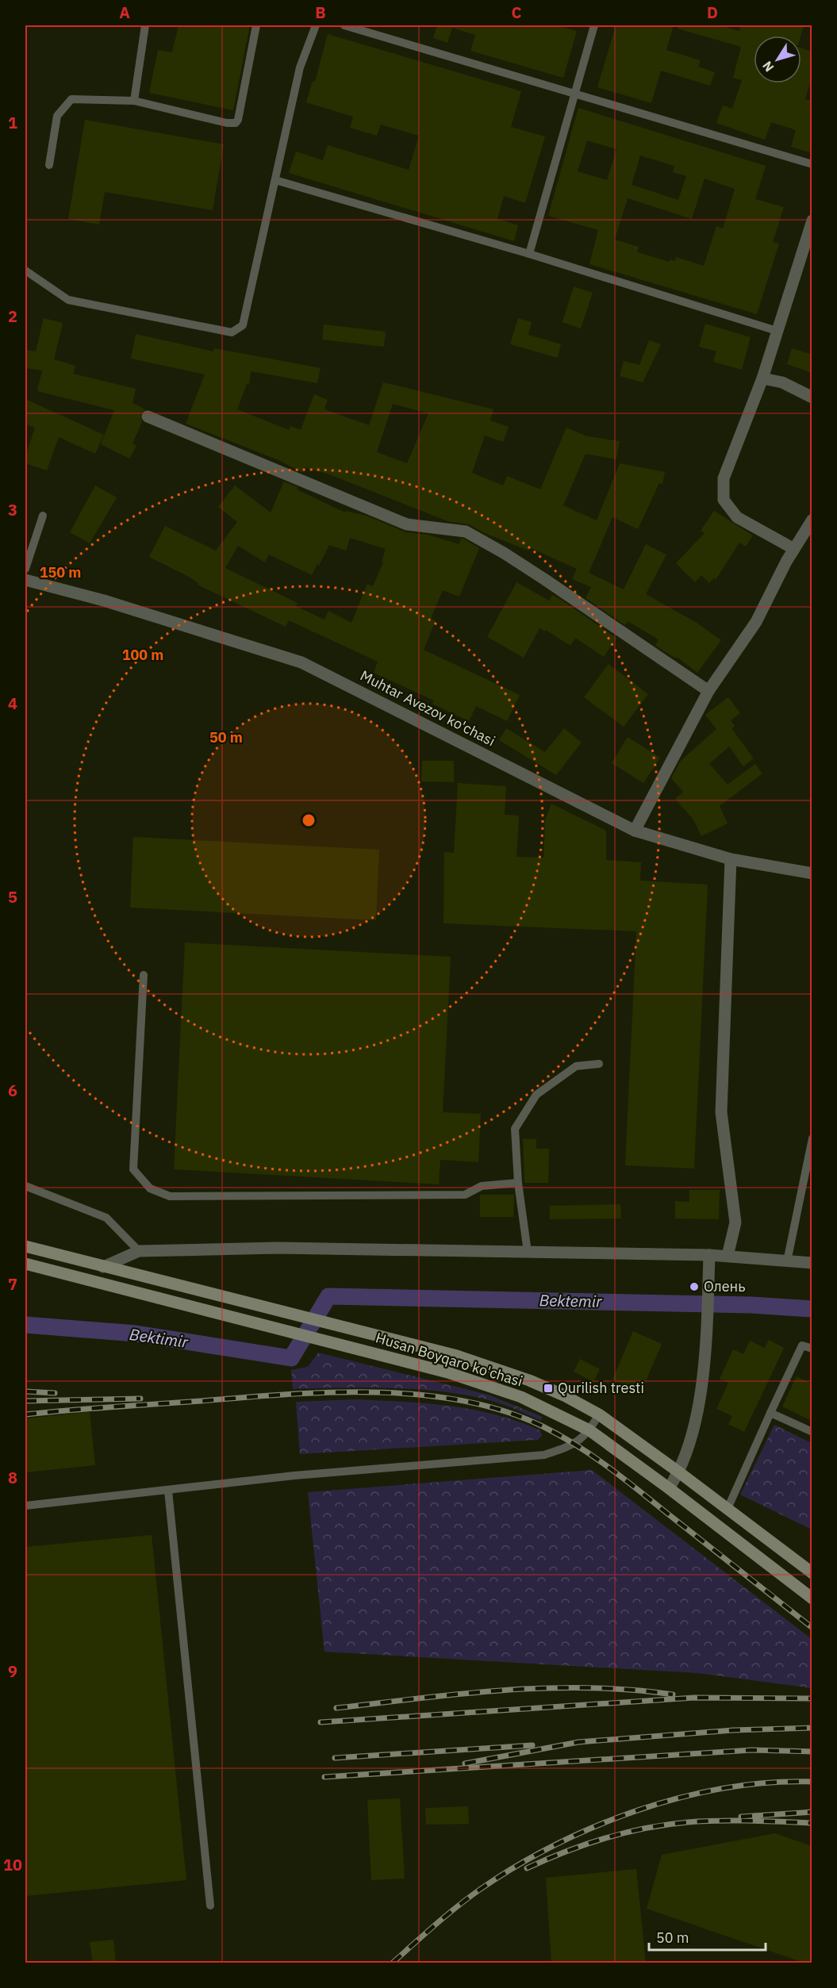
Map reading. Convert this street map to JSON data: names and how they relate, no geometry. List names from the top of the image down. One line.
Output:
{"streets":{"main road":["Husan Boyqaro ko'chasi"],"street":["Muhtar Avezov ko'chasi"]},"water":["Bektemir","Bektimir"],"places":{"other":["Олень"],"transit":["Qurilish tresti"]},"scale_bar":"50 m","north":"bottom left","grid":{"columns":["A","B","C","D"],"rows":["1","2","3","4","5","6","7","8","9","10"]},"rings":["150 m","100 m","50 m"]}
